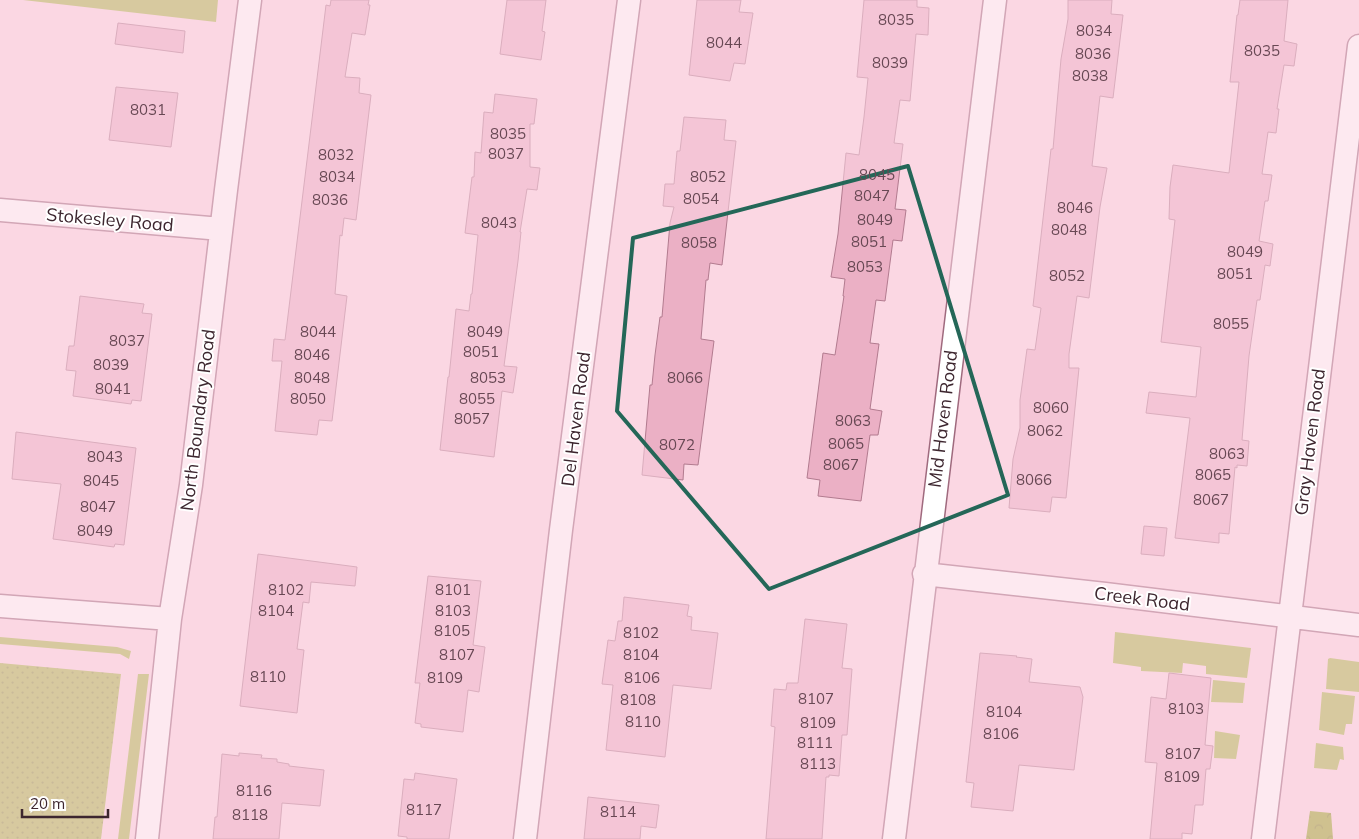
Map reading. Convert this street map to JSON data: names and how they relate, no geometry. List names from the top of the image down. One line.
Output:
{"streets":{"street":["Stokesley Road","Del Haven Road","Mid Haven Road","North Boundary Road","Gray Haven Road","Creek Road"]},"crossings":[["Stokesley Road","North Boundary Road"],["Mid Haven Road","Creek Road"],["Gray Haven Road","Creek Road"]],"house_numbers":["8035","8034","8044","8035","8036","8039","8038","8031","8035","8037","8032","8045","8034","8052","8047","8054","8036","8046","8049","8043","8048","8051","8058","8049","8053","8051","8052","8055","8044","8049","8037","8051","8046","8039","8048","8053","8066","8041","8050","8055","8060","8057","8063","8062","8065","8072","8063","8043","8067","8065","8066","8045","8067","8047","8049","8102","8101","8104","8103","8105","8102","8107","8104","8110","8109","8106","8107","8108","8103","8104","8110","8109","8106","8111","8107","8113","8109","8116","8117","8114","8118"],"scale_bar":"20 m"}
